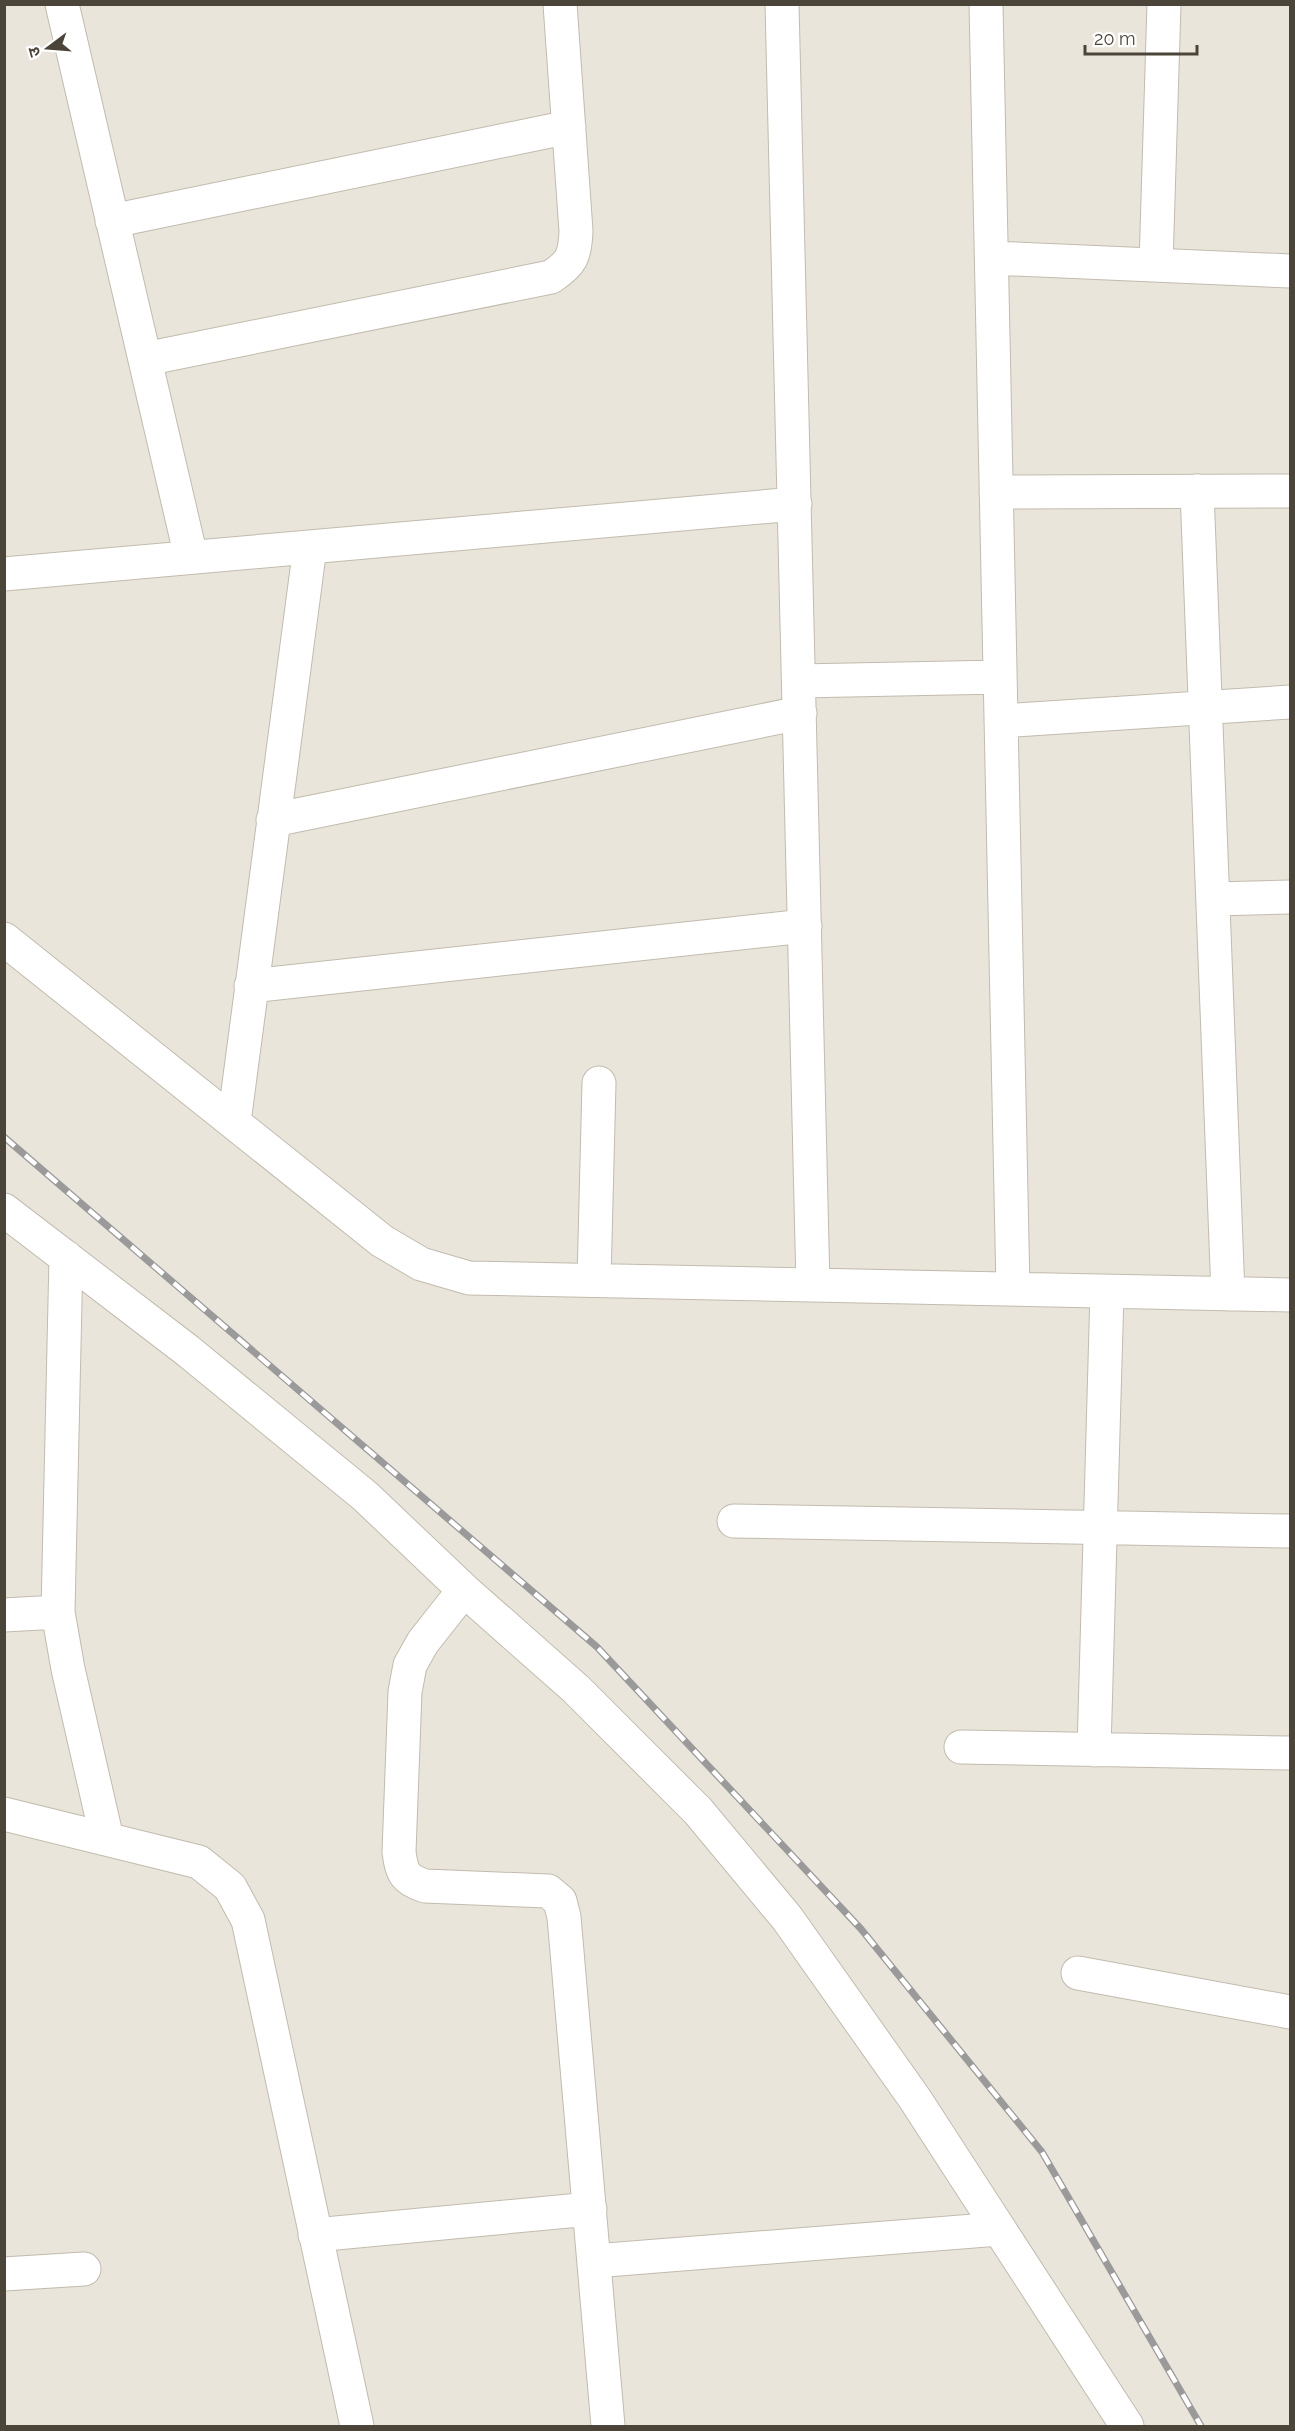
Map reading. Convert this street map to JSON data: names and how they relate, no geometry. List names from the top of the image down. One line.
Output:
{"scale_bar":"20 m","north":"left"}
